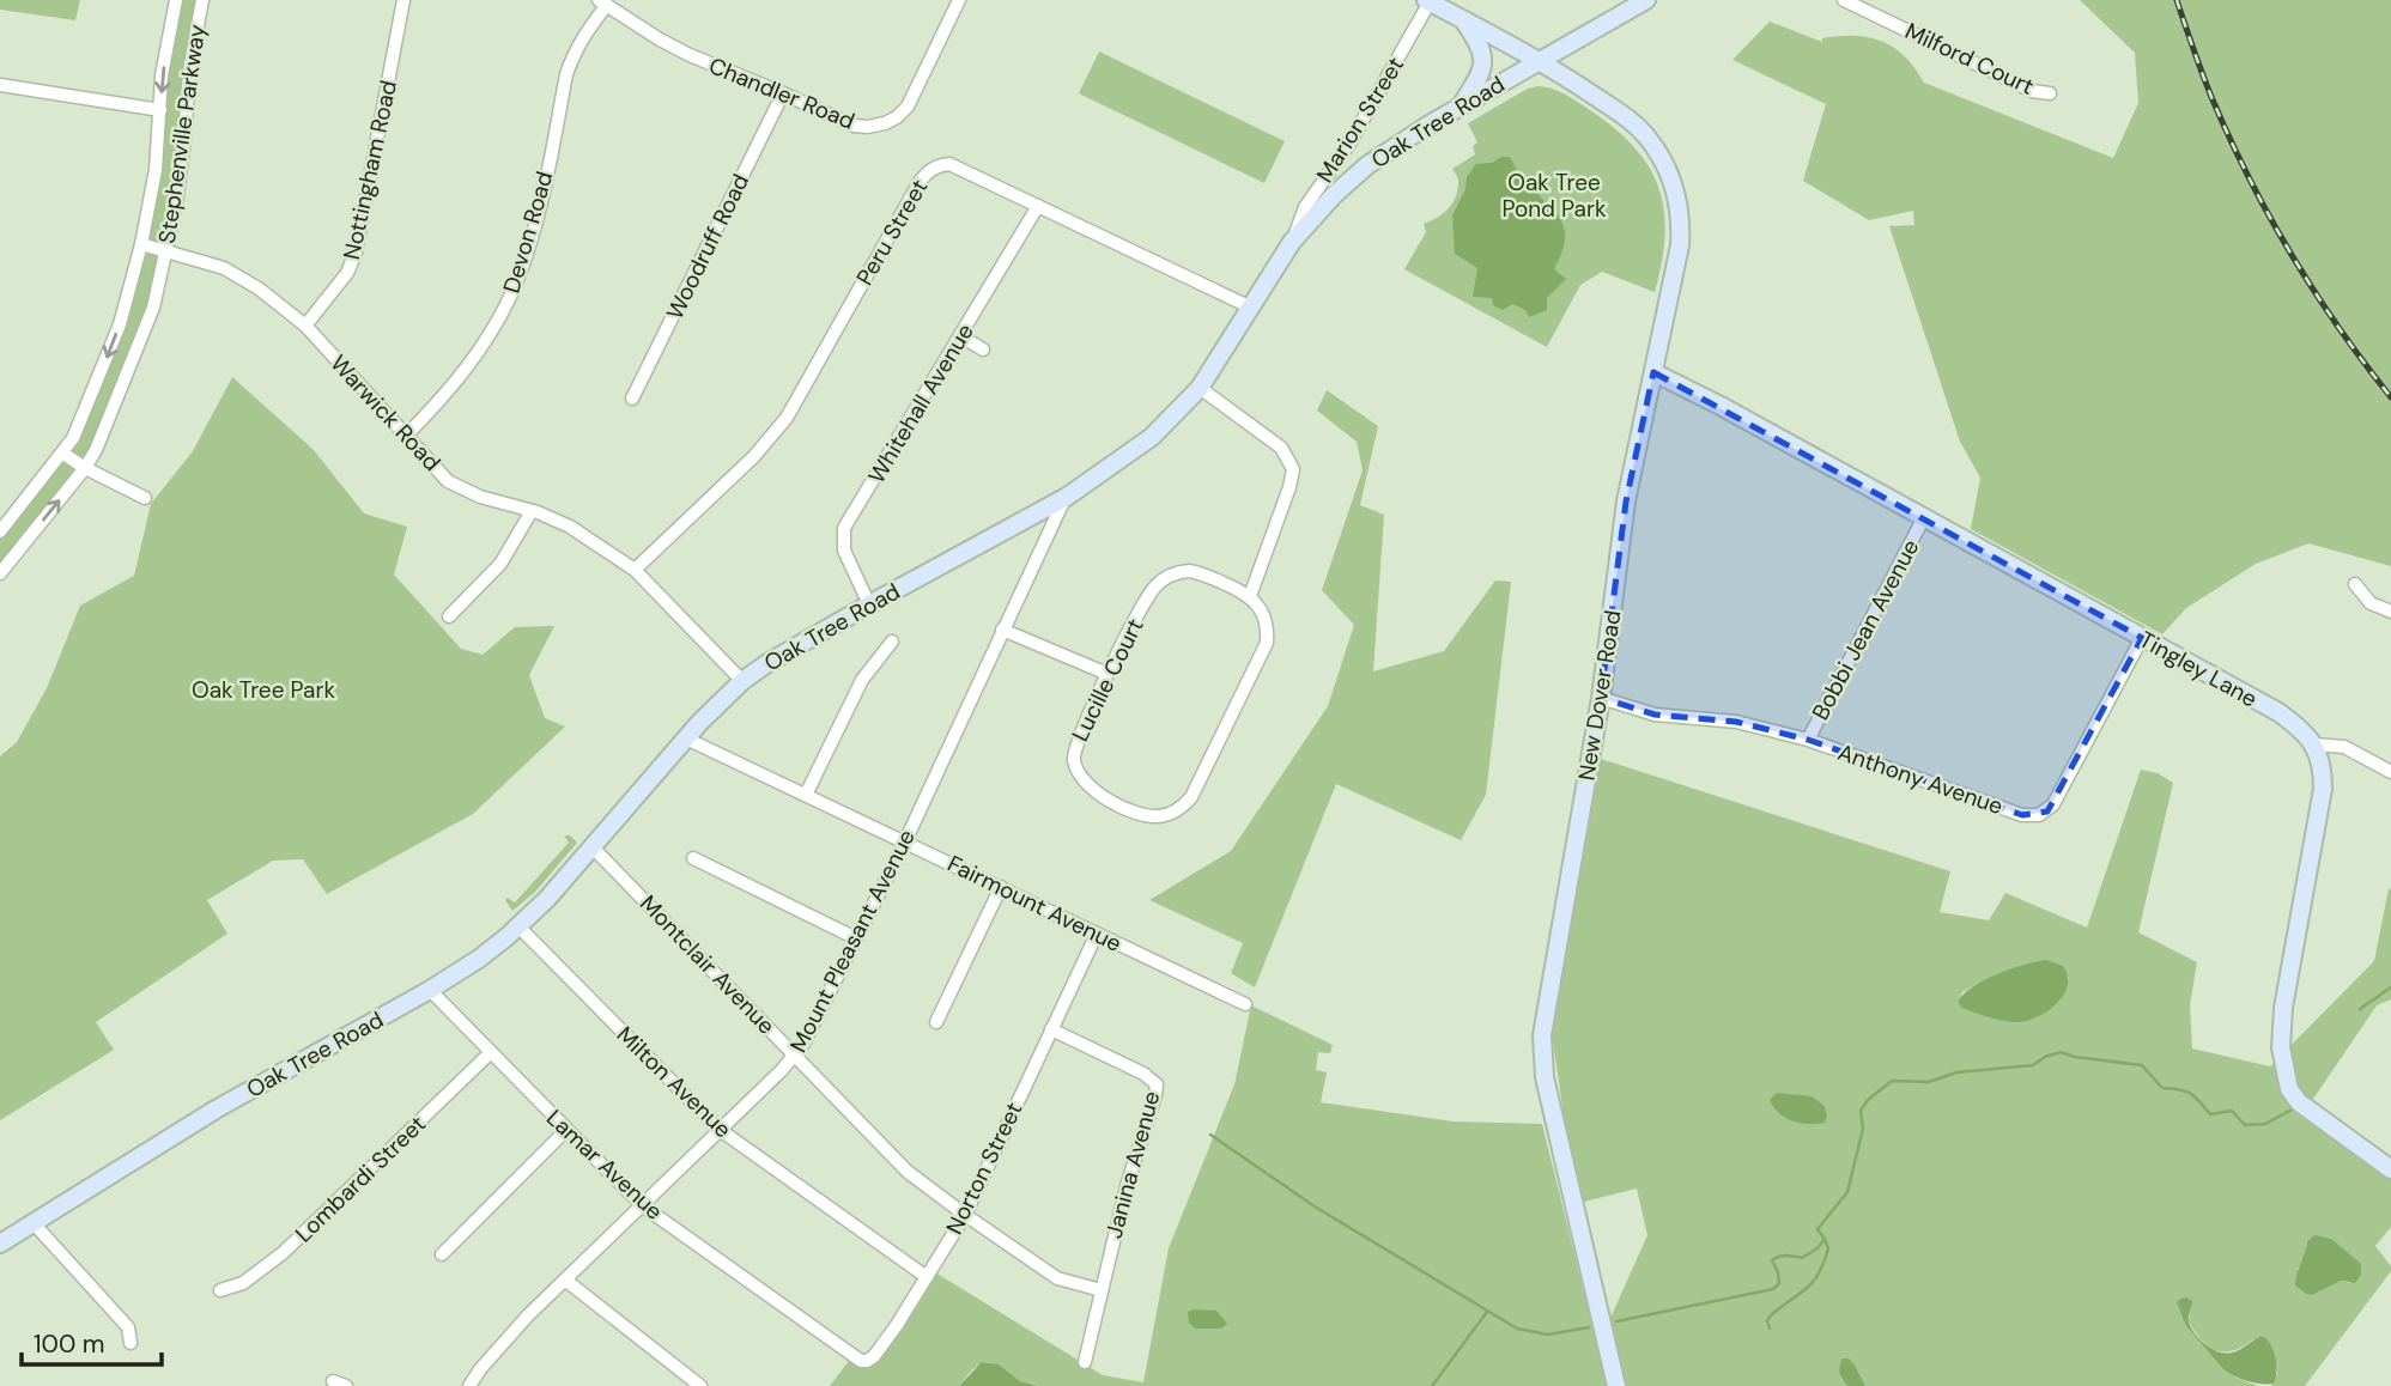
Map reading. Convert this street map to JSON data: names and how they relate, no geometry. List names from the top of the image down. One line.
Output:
{"streets":{"street":["Milford Court","Chandler Road","Marion Street","Oak Tree Road","Stephenville Parkway","Nottingham Road","Devon Road","Peru Street","Woodruff Road","Whitehall Avenue","Warwick Road","Bobbi Jean Avenue","Tingley Lane","Lucille Court","New Dover Road","Anthony Avenue","Fairmount Avenue","Mount Pleasant Avenue","Montclair Avenue","Milton Avenue","Lamar Avenue","Janina Avenue","Norton Street","Lombardi Street"]},"crossings":[["Chandler Road","Devon Road"],["Chandler Road","Woodruff Road"],["Marion Street","Oak Tree Road"],["Marion Street","New Dover Road"],["Oak Tree Road","Peru Street"],["Oak Tree Road","Whitehall Avenue"],["Oak Tree Road","Warwick Road"],["Oak Tree Road","New Dover Road"],["Oak Tree Road","Fairmount Avenue"],["Oak Tree Road","Mount Pleasant Avenue"],["Oak Tree Road","Montclair Avenue"],["Oak Tree Road","Milton Avenue"],["Oak Tree Road","Lamar Avenue"],["Stephenville Parkway","Warwick Road"],["Nottingham Road","Warwick Road"],["Devon Road","Warwick Road"],["Peru Street","Whitehall Avenue"],["Peru Street","Warwick Road"],["Bobbi Jean Avenue","Tingley Lane"],["Bobbi Jean Avenue","Anthony Avenue"],["Tingley Lane","New Dover Road"],["Tingley Lane","Anthony Avenue"],["New Dover Road","Anthony Avenue"],["Fairmount Avenue","Mount Pleasant Avenue"],["Fairmount Avenue","Norton Street"],["Mount Pleasant Avenue","Montclair Avenue"],["Mount Pleasant Avenue","Milton Avenue"],["Mount Pleasant Avenue","Lamar Avenue"],["Montclair Avenue","Janina Avenue"],["Montclair Avenue","Norton Street"],["Milton Avenue","Norton Street"],["Lamar Avenue","Norton Street"],["Lamar Avenue","Lombardi Street"],["Janina Avenue","Norton Street"]],"parks":["Oak Tree Pond Park","Oak Tree Park"],"scale_bar":"100 m"}
